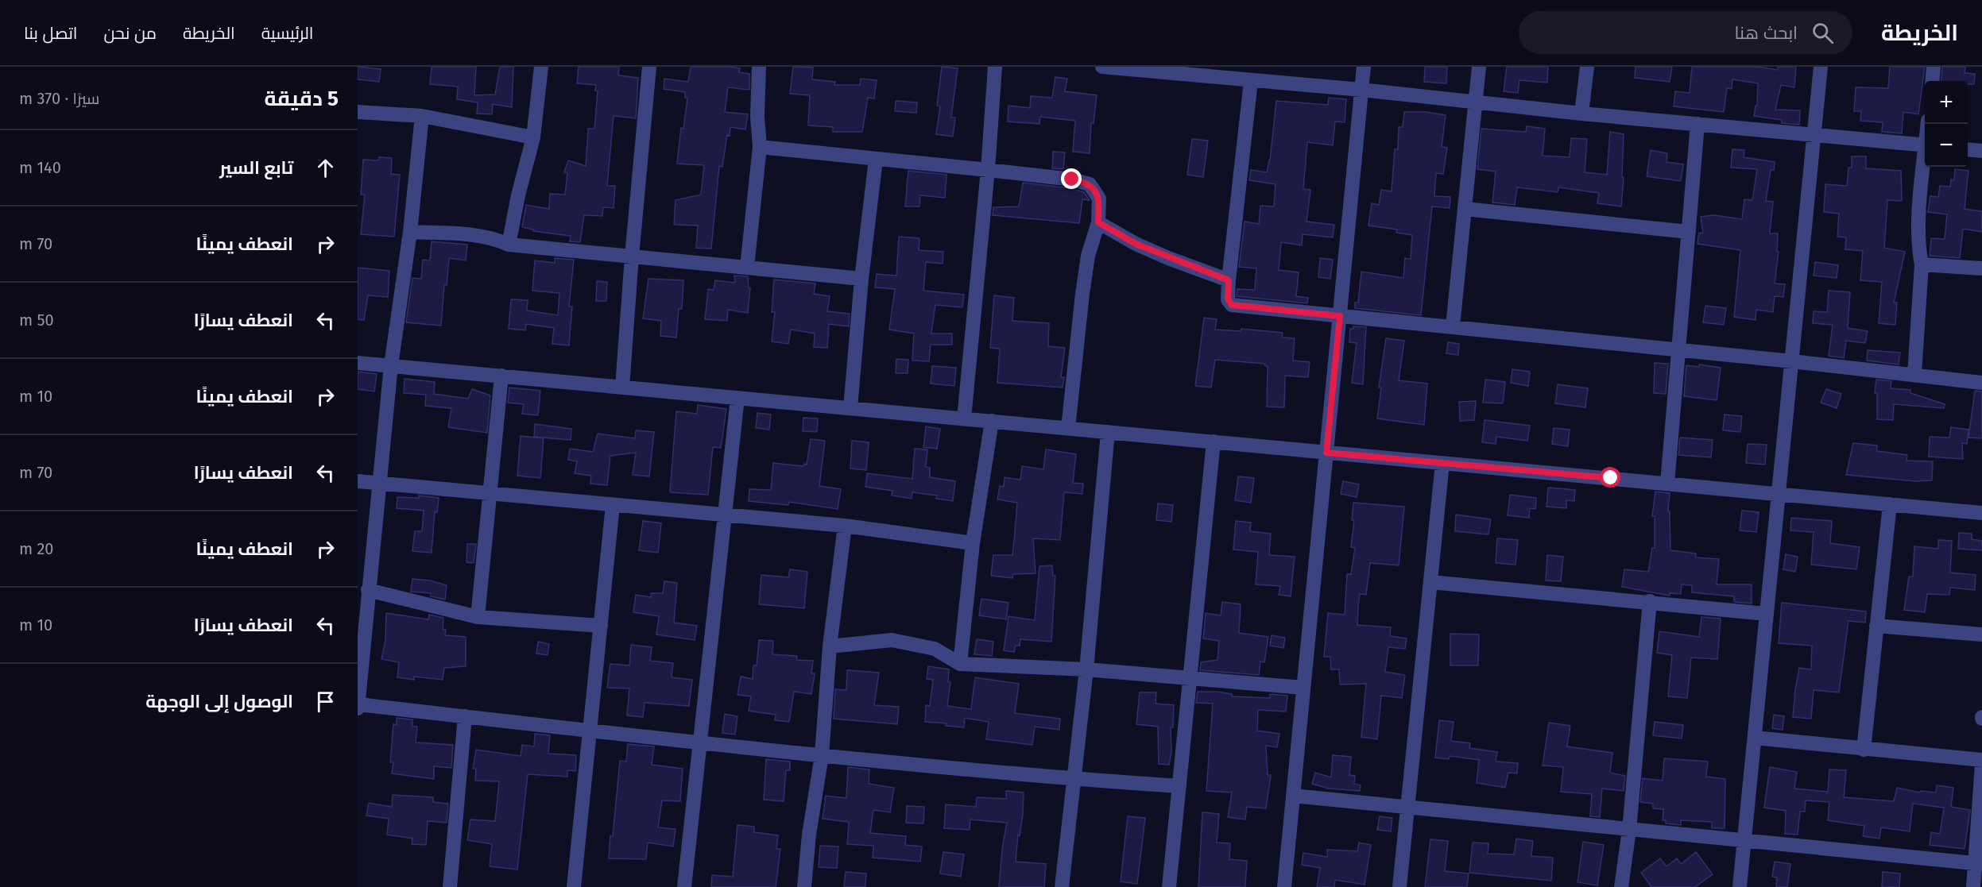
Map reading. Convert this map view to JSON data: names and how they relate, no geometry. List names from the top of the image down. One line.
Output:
{"page":{"header":"الخريطة","search":"ابحث هنا","nav":["الرئيسية","الخريطة","من نحن","اتصل بنا"],"heading":["5 دقيقة","سيرًا · 370 m"],"map_buttons":["+","−"],"list":[["تابع السير","140 m"],["انعطف يمينًا","70 m"],["انعطف يسارًا","50 m"],["انعطف يمينًا","10 m"],["انعطف يسارًا","70 m"],["انعطف يمينًا","20 m"],["انعطف يسارًا","10 m"],"الوصول إلى الوجهة"]}}
